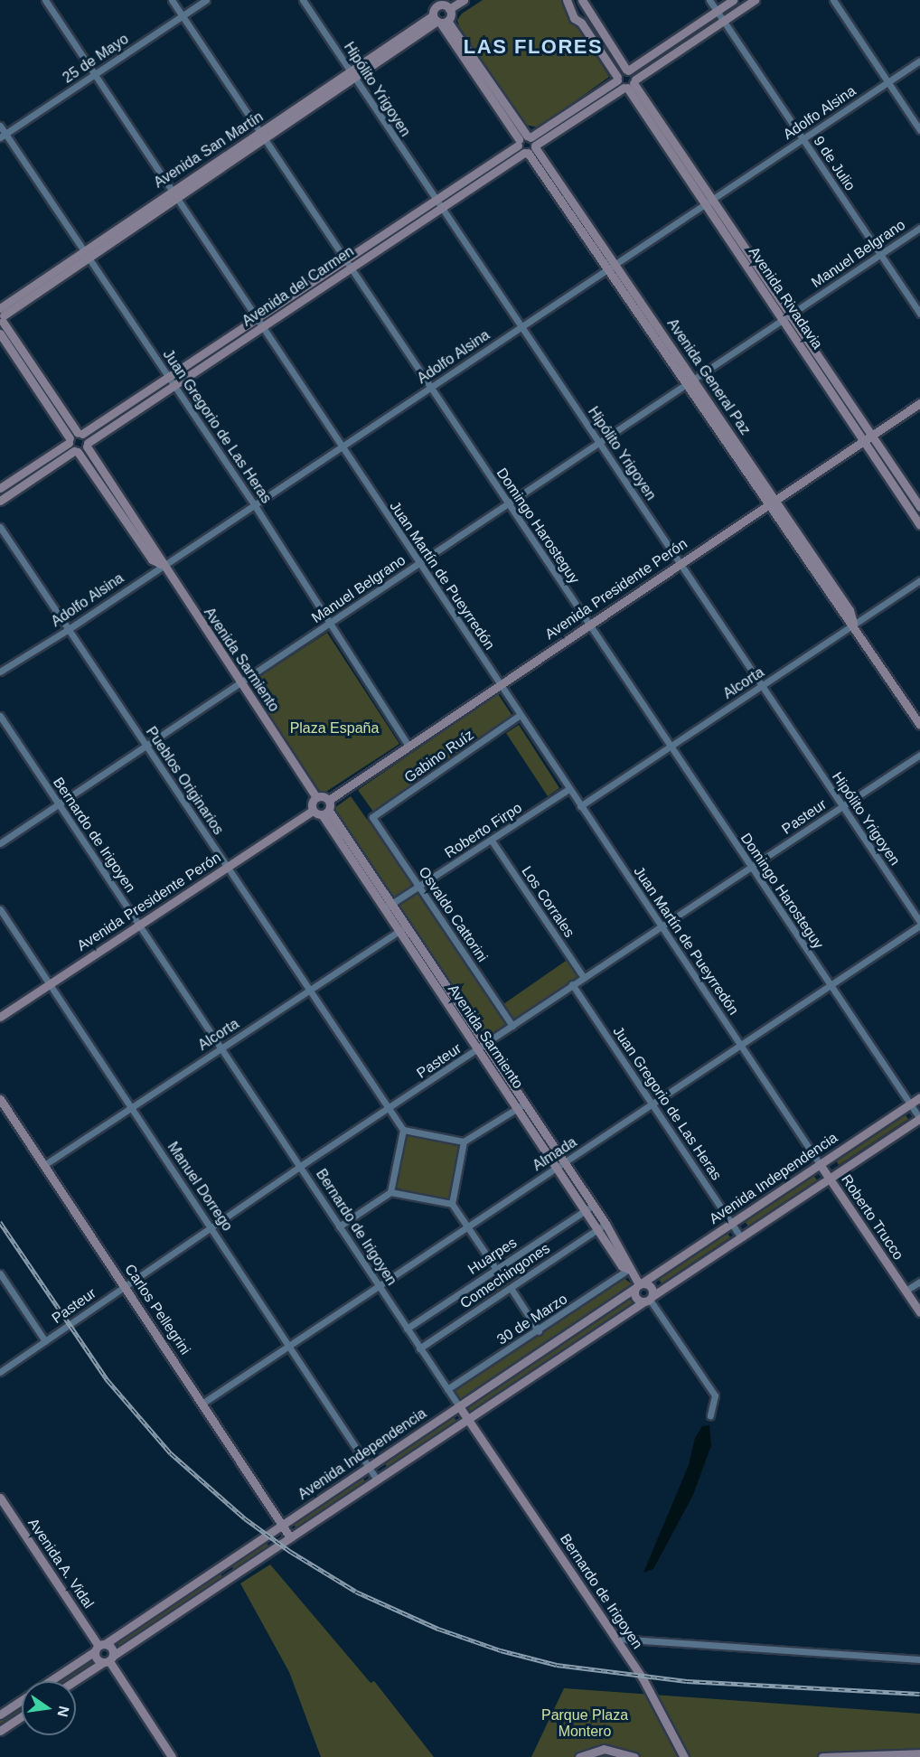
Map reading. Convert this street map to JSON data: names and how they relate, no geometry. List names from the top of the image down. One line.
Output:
{"streets":{"main road":["Avenida San Martín","Avenida del Carmen","Avenida Rivadavia","Avenida General Paz","Avenida Presidente Perón","Avenida Sarmiento","Bernardo de Irigoyen","Avenida Independencia","Roberto Trucco","Carlos Pellegrini","Avenida A. Vidal"],"street":["25 de Mayo","Hipólito Yrigoyen","Adolfo Alsina","9 de Julio","Manuel Belgrano","Juan Gregorio de Las Heras","Domingo Harosteguy","Juan Martín de Pueyrredón","Alcorta","Gabino Ruíz","Pueblos Originarios","Pasteur","Roberto Firpo","Los Corrales","Osvaldo Cattorini","Almada","Manuel Dorrego","Huarpes","Comechingones","30 de Marzo"]},"crossings":[["25 de Mayo","Juan Gregorio de Las Heras"],["25 de Mayo","Domingo Harosteguy"],["25 de Mayo","Juan Martín de Pueyrredón"],["Hipólito Yrigoyen","Adolfo Alsina"],["Hipólito Yrigoyen","Avenida San Martín"],["Hipólito Yrigoyen","Manuel Belgrano"],["Hipólito Yrigoyen","Avenida del Carmen"],["Hipólito Yrigoyen","Avenida Presidente Perón"],["Hipólito Yrigoyen","Alcorta"],["Hipólito Yrigoyen","Pasteur"],["Adolfo Alsina","9 de Julio"],["Adolfo Alsina","Avenida Rivadavia"],["Adolfo Alsina","Avenida General Paz"],["Adolfo Alsina","Juan Gregorio de Las Heras"],["Adolfo Alsina","Domingo Harosteguy"],["Adolfo Alsina","Juan Martín de Pueyrredón"],["Adolfo Alsina","Avenida Sarmiento"],["Adolfo Alsina","Pueblos Originarios"],["Avenida San Martín","Juan Gregorio de Las Heras"],["Avenida San Martín","Domingo Harosteguy"],["Avenida San Martín","Juan Martín de Pueyrredón"],["9 de Julio","Manuel Belgrano"],["9 de Julio","Avenida del Carmen"],["Manuel Belgrano","Avenida Rivadavia"],["Manuel Belgrano","Avenida General Paz"],["Manuel Belgrano","Juan Gregorio de Las Heras"],["Manuel Belgrano","Domingo Harosteguy"],["Manuel Belgrano","Juan Martín de Pueyrredón"],["Manuel Belgrano","Avenida Sarmiento"],["Manuel Belgrano","Pueblos Originarios"],["Manuel Belgrano","Bernardo de Irigoyen"],["Avenida del Carmen","Avenida Rivadavia"],["Avenida del Carmen","Avenida General Paz"],["Avenida del Carmen","Juan Gregorio de Las Heras"],["Avenida del Carmen","Domingo Harosteguy"],["Avenida del Carmen","Juan Martín de Pueyrredón"],["Avenida del Carmen","Avenida Sarmiento"],["Avenida Rivadavia","Avenida Presidente Perón"],["Avenida General Paz","Avenida Presidente Perón"],["Avenida General Paz","Alcorta"],["Juan Gregorio de Las Heras","Avenida Presidente Perón"],["Juan Gregorio de Las Heras","Pasteur"],["Juan Gregorio de Las Heras","Almada"],["Juan Gregorio de Las Heras","Avenida Independencia"],["Domingo Harosteguy","Avenida Presidente Perón"],["Domingo Harosteguy","Alcorta"],["Domingo Harosteguy","Pasteur"],["Domingo Harosteguy","Almada"],["Domingo Harosteguy","Avenida Independencia"],["Juan Martín de Pueyrredón","Avenida Presidente Perón"],["Juan Martín de Pueyrredón","Alcorta"],["Juan Martín de Pueyrredón","Gabino Ruíz"],["Juan Martín de Pueyrredón","Pasteur"],["Juan Martín de Pueyrredón","Roberto Firpo"],["Juan Martín de Pueyrredón","Almada"],["Juan Martín de Pueyrredón","Avenida Independencia"],["Juan Martín de Pueyrredón","Roberto Trucco"],["Avenida Presidente Perón","Pueblos Originarios"],["Avenida Presidente Perón","Bernardo de Irigoyen"],["Avenida Presidente Perón","Manuel Dorrego"],["Avenida Sarmiento","Alcorta"],["Avenida Sarmiento","Pasteur"],["Avenida Sarmiento","Roberto Firpo"],["Avenida Sarmiento","Almada"],["Avenida Sarmiento","Avenida Independencia"],["Avenida Sarmiento","Huarpes"],["Avenida Sarmiento","Comechingones"],["Avenida Sarmiento","30 de Marzo"],["Alcorta","Pueblos Originarios"],["Alcorta","Bernardo de Irigoyen"],["Alcorta","Manuel Dorrego"],["Alcorta","Carlos Pellegrini"],["Gabino Ruíz","Osvaldo Cattorini"],["Pueblos Originarios","Pasteur"],["Pasteur","Bernardo de Irigoyen"],["Pasteur","Los Corrales"],["Pasteur","Osvaldo Cattorini"],["Pasteur","Manuel Dorrego"],["Pasteur","Carlos Pellegrini"],["Roberto Firpo","Los Corrales"],["Roberto Firpo","Osvaldo Cattorini"],["Bernardo de Irigoyen","Almada"],["Bernardo de Irigoyen","Avenida Independencia"],["Bernardo de Irigoyen","Huarpes"],["Bernardo de Irigoyen","Comechingones"],["Bernardo de Irigoyen","30 de Marzo"],["Almada","Manuel Dorrego"],["Almada","Carlos Pellegrini"],["Avenida Independencia","Manuel Dorrego"],["Avenida Independencia","Roberto Trucco"],["Avenida Independencia","Carlos Pellegrini"],["Avenida Independencia","Avenida A. Vidal"]],"districts":["LAS FLORES"],"parks":["Plaza España","Parque Plaza Montero"],"north":"right"}
